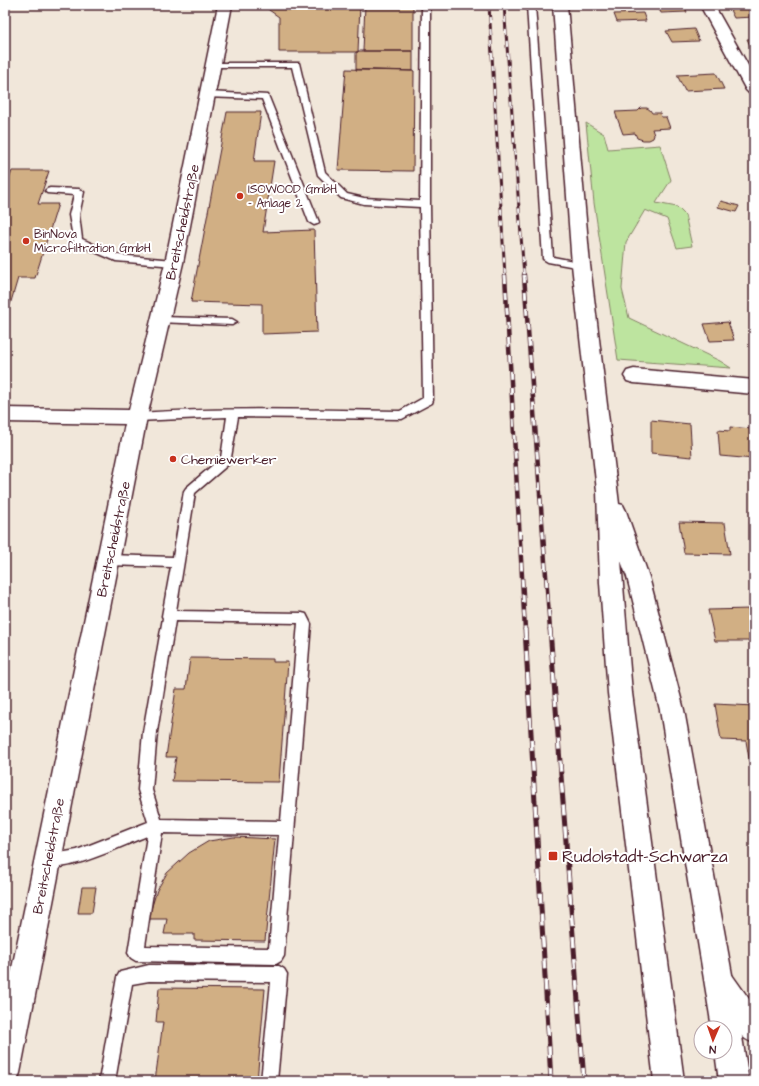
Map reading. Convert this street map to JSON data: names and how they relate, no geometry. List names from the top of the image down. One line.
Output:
{"streets":{"street":["Breitscheidstraße"]},"places":{"other":["ISOWOOD GmbH - Anlage 2","BinNova Microfiltration GmbH","Chemiewerker"],"transit":["Rudolstadt-Schwarza"]},"north":"bottom"}
